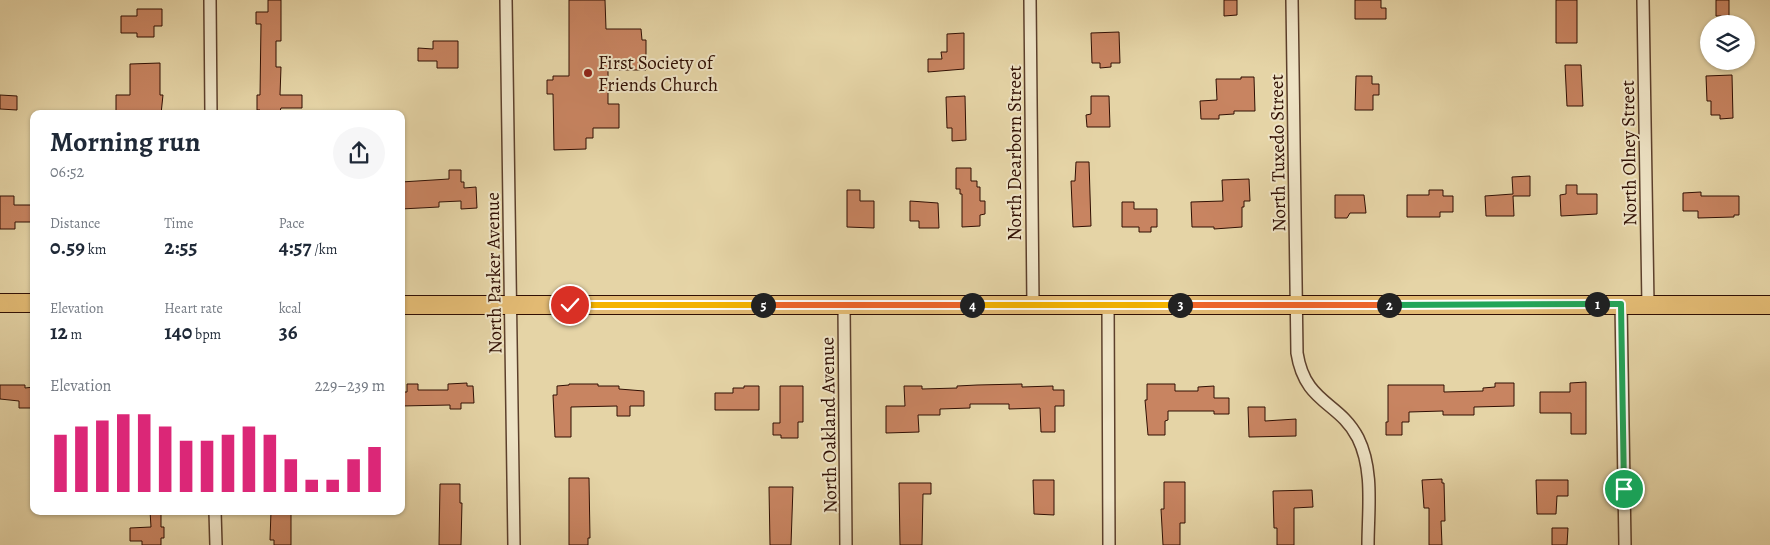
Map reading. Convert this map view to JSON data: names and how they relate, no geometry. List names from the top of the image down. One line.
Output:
{"streets":{"street":["North Dearborn Street","North Tuxedo Street","North Olney Street","North Parker Avenue","North Oakland Avenue"]},"places":["First Society of Friends Church"],"page":{"heading":["Morning run","06:52"],"stats":[["Distance","0.59 km"],["Time","2:55"],["Pace","4:57 /km"],["Elevation","12 m"],["Heart rate","140 bpm"],["kcal","36"]],"pins":["1","2","3","4","5"],"chart":["Elevation","229–239 m"]}}
